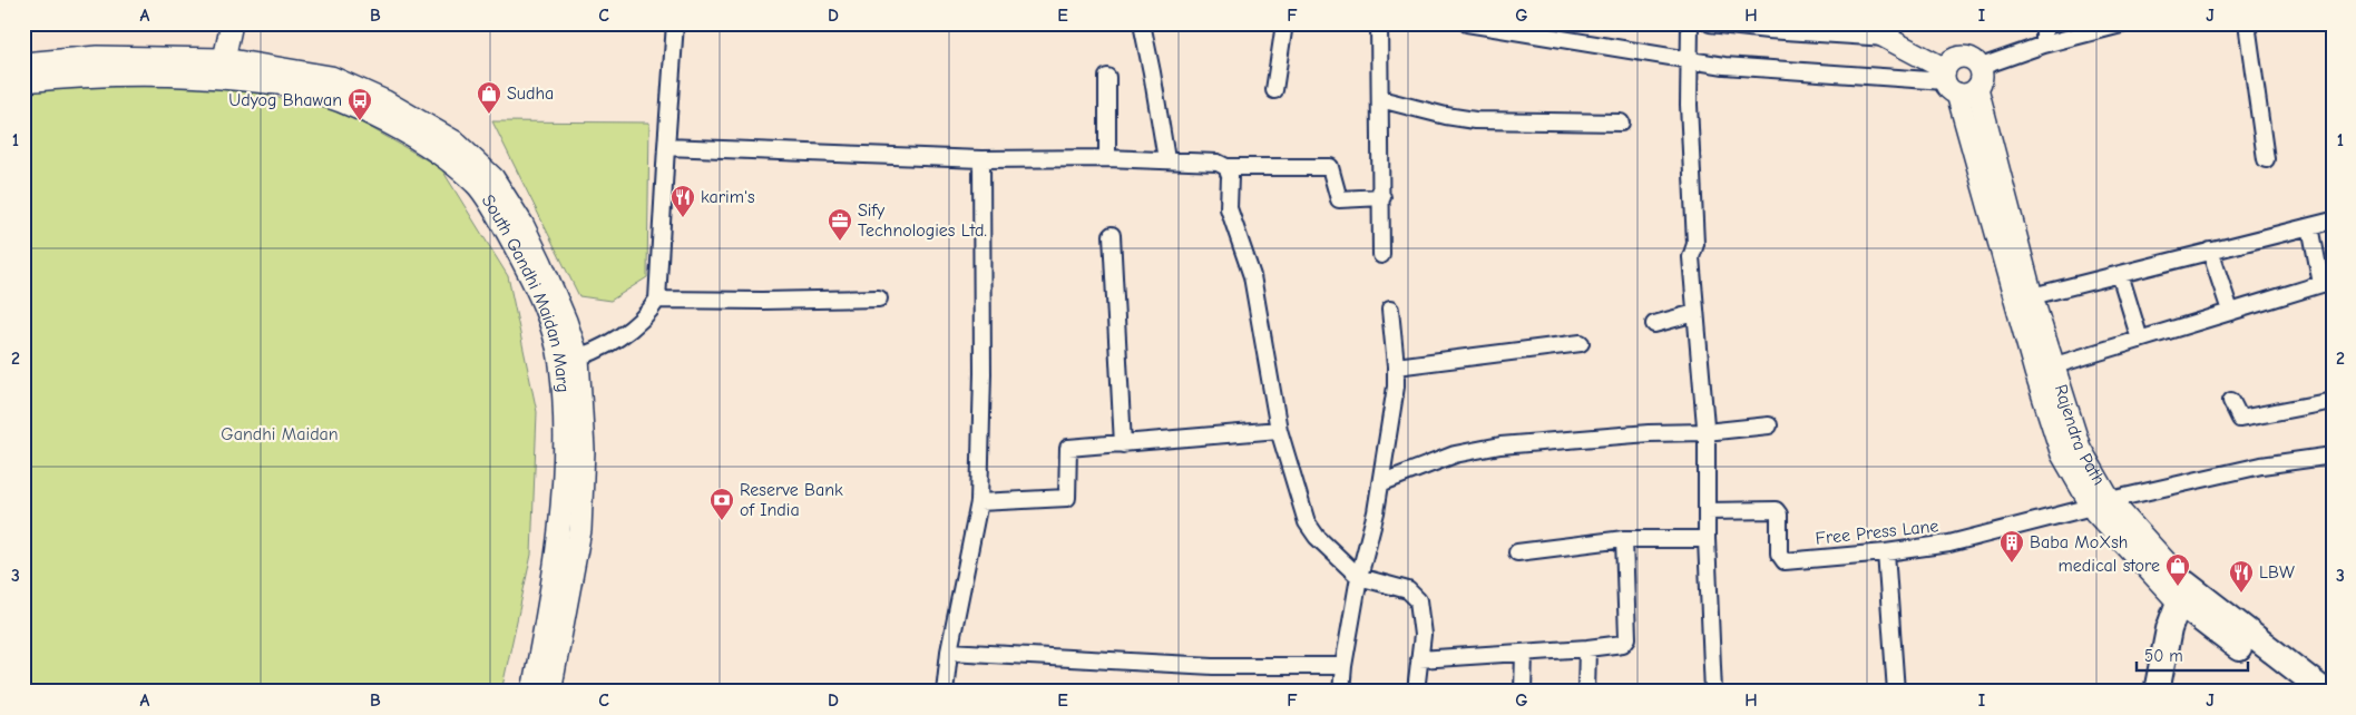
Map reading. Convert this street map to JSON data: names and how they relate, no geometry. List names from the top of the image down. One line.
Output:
{"streets":{"highway":["Rajendra Path"],"main road":["South Gandhi Maidan Marg"],"street":["Free Press Lane"]},"crossings":[["Rajendra Path","Free Press Lane"]],"parks":["Gandhi Maidan"],"places":{"shop":["Sudha","medical store"],"bus stop":["Udyog Bhawan"],"restaurant":["karim's","LBW"],"office":["Sify Technologies Ltd."],"bank":["Reserve Bank of India"],"building":["Baba MoXsh"]},"scale_bar":"50 m","grid":{"columns":["A","B","C","D","E","F","G","H","I","J"],"rows":["1","2","3"]}}
